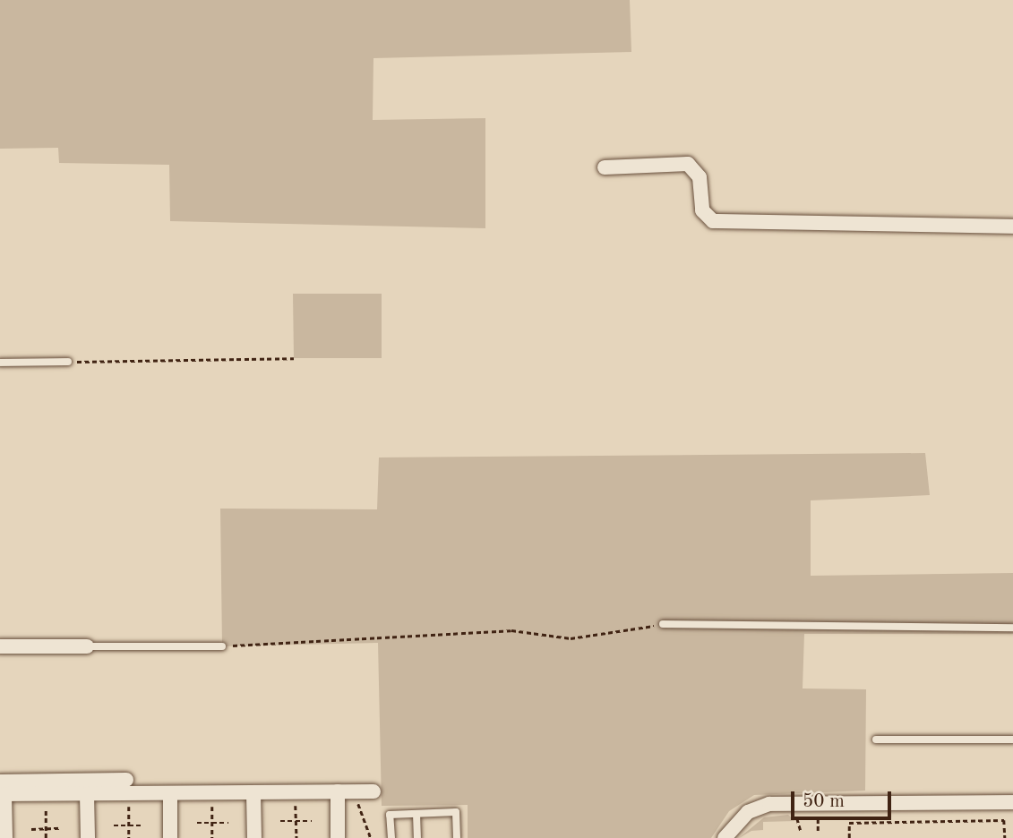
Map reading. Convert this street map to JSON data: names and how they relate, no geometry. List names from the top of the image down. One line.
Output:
{"scale_bar":"50 m"}
